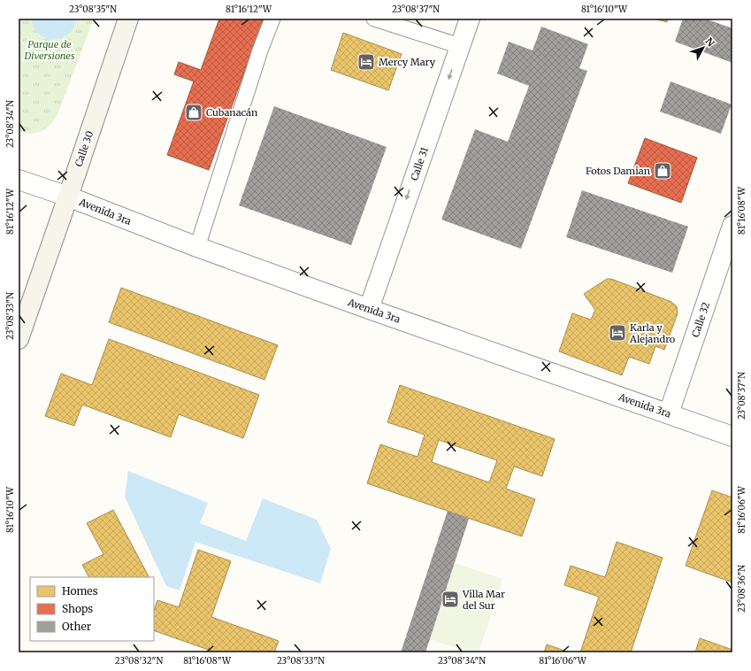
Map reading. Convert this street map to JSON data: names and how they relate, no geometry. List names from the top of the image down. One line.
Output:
{"streets":{"street":["Calle 30","Calle 31","Avenida 3ra","Calle 32"]},"crossings":[["Calle 30","Avenida 3ra"],["Calle 31","Avenida 3ra"],["Avenida 3ra","Calle 32"]],"one_way":["Calle 31"],"parks":["Parque de Diversiones"],"places":{"hotel":["Mercy Mary","Karla y Alejandro","Villa Mar del Sur"],"shop":["Cubanacán","Fotos Damian"]},"legend":["Homes","Shops","Other"],"north":"top right","coordinates":["23°08'35\"N","81°16'12\"W","23°08'37\"N","81°16'10\"W","23°08'34\"N","81°16'08\"W","23°08'33\"N","81°16'06\"W","23°08'36\"N","23°08'32\"N"]}
